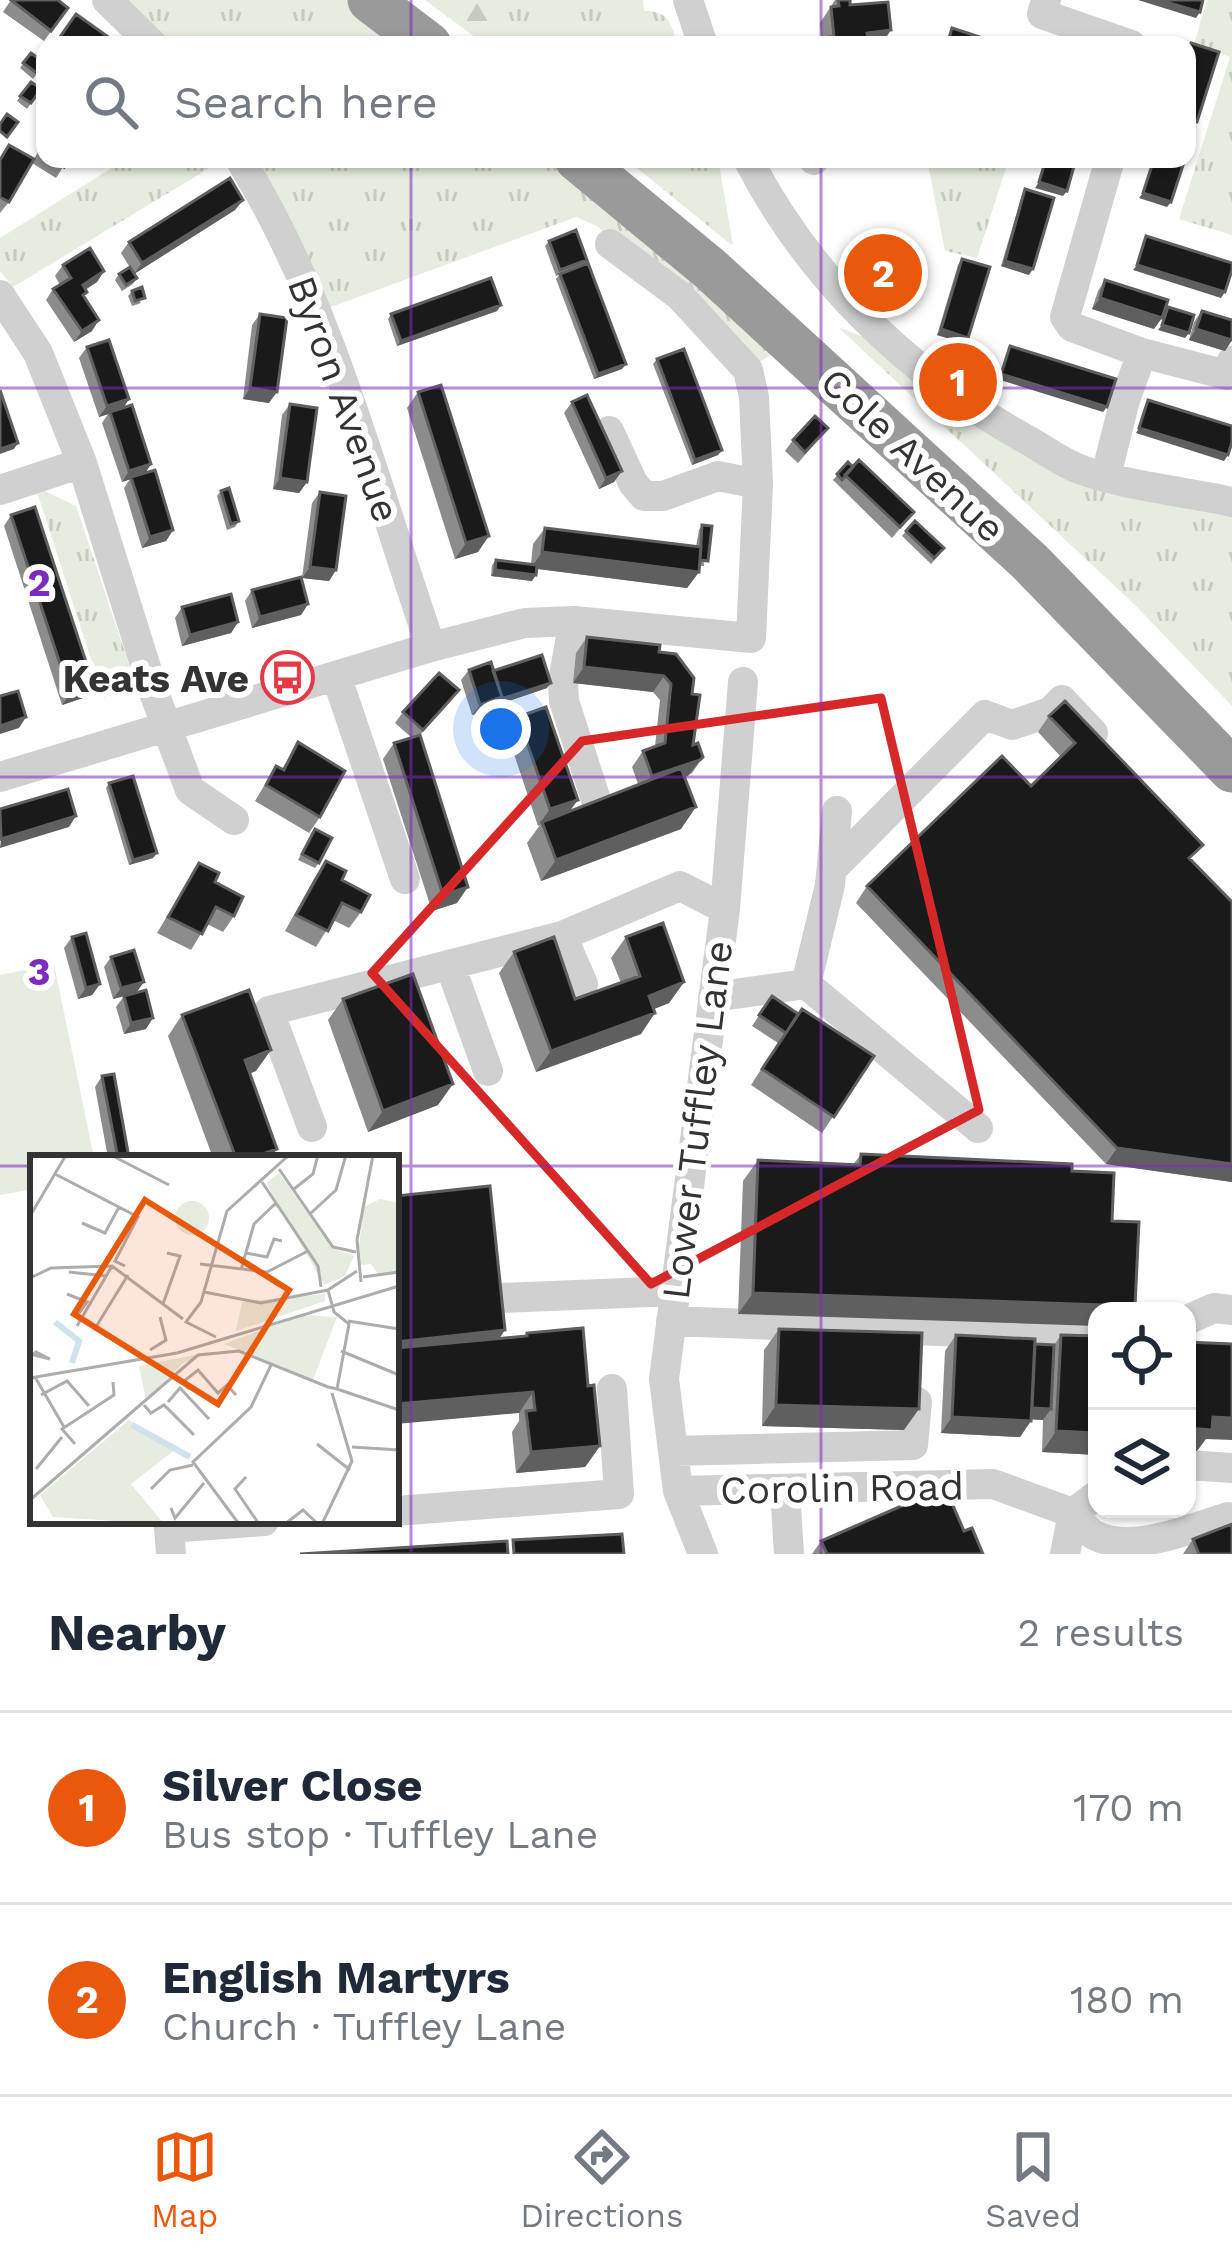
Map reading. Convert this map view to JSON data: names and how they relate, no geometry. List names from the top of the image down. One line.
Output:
{"streets":{"highway":["Cole Avenue"],"street":["Byron Avenue","Lower Tuffley Lane","Corolin Road"]},"crossings":[["Lower Tuffley Lane","Corolin Road"]],"places":{"bus stop":["Keats Ave"]},"page":{"search":"Search here","pins":["2","1"],"heading":["Nearby","2 results"],"list":[{"mark":"1","name":"Silver Close","note":"Bus stop · Tuffley Lane","value":"170 m"},{"mark":"2","name":"English Martyrs","note":"Church · Tuffley Lane","value":"180 m"}],"nav":["Map","Directions","Saved"]},"grid":{"rows":["2","3"]}}
